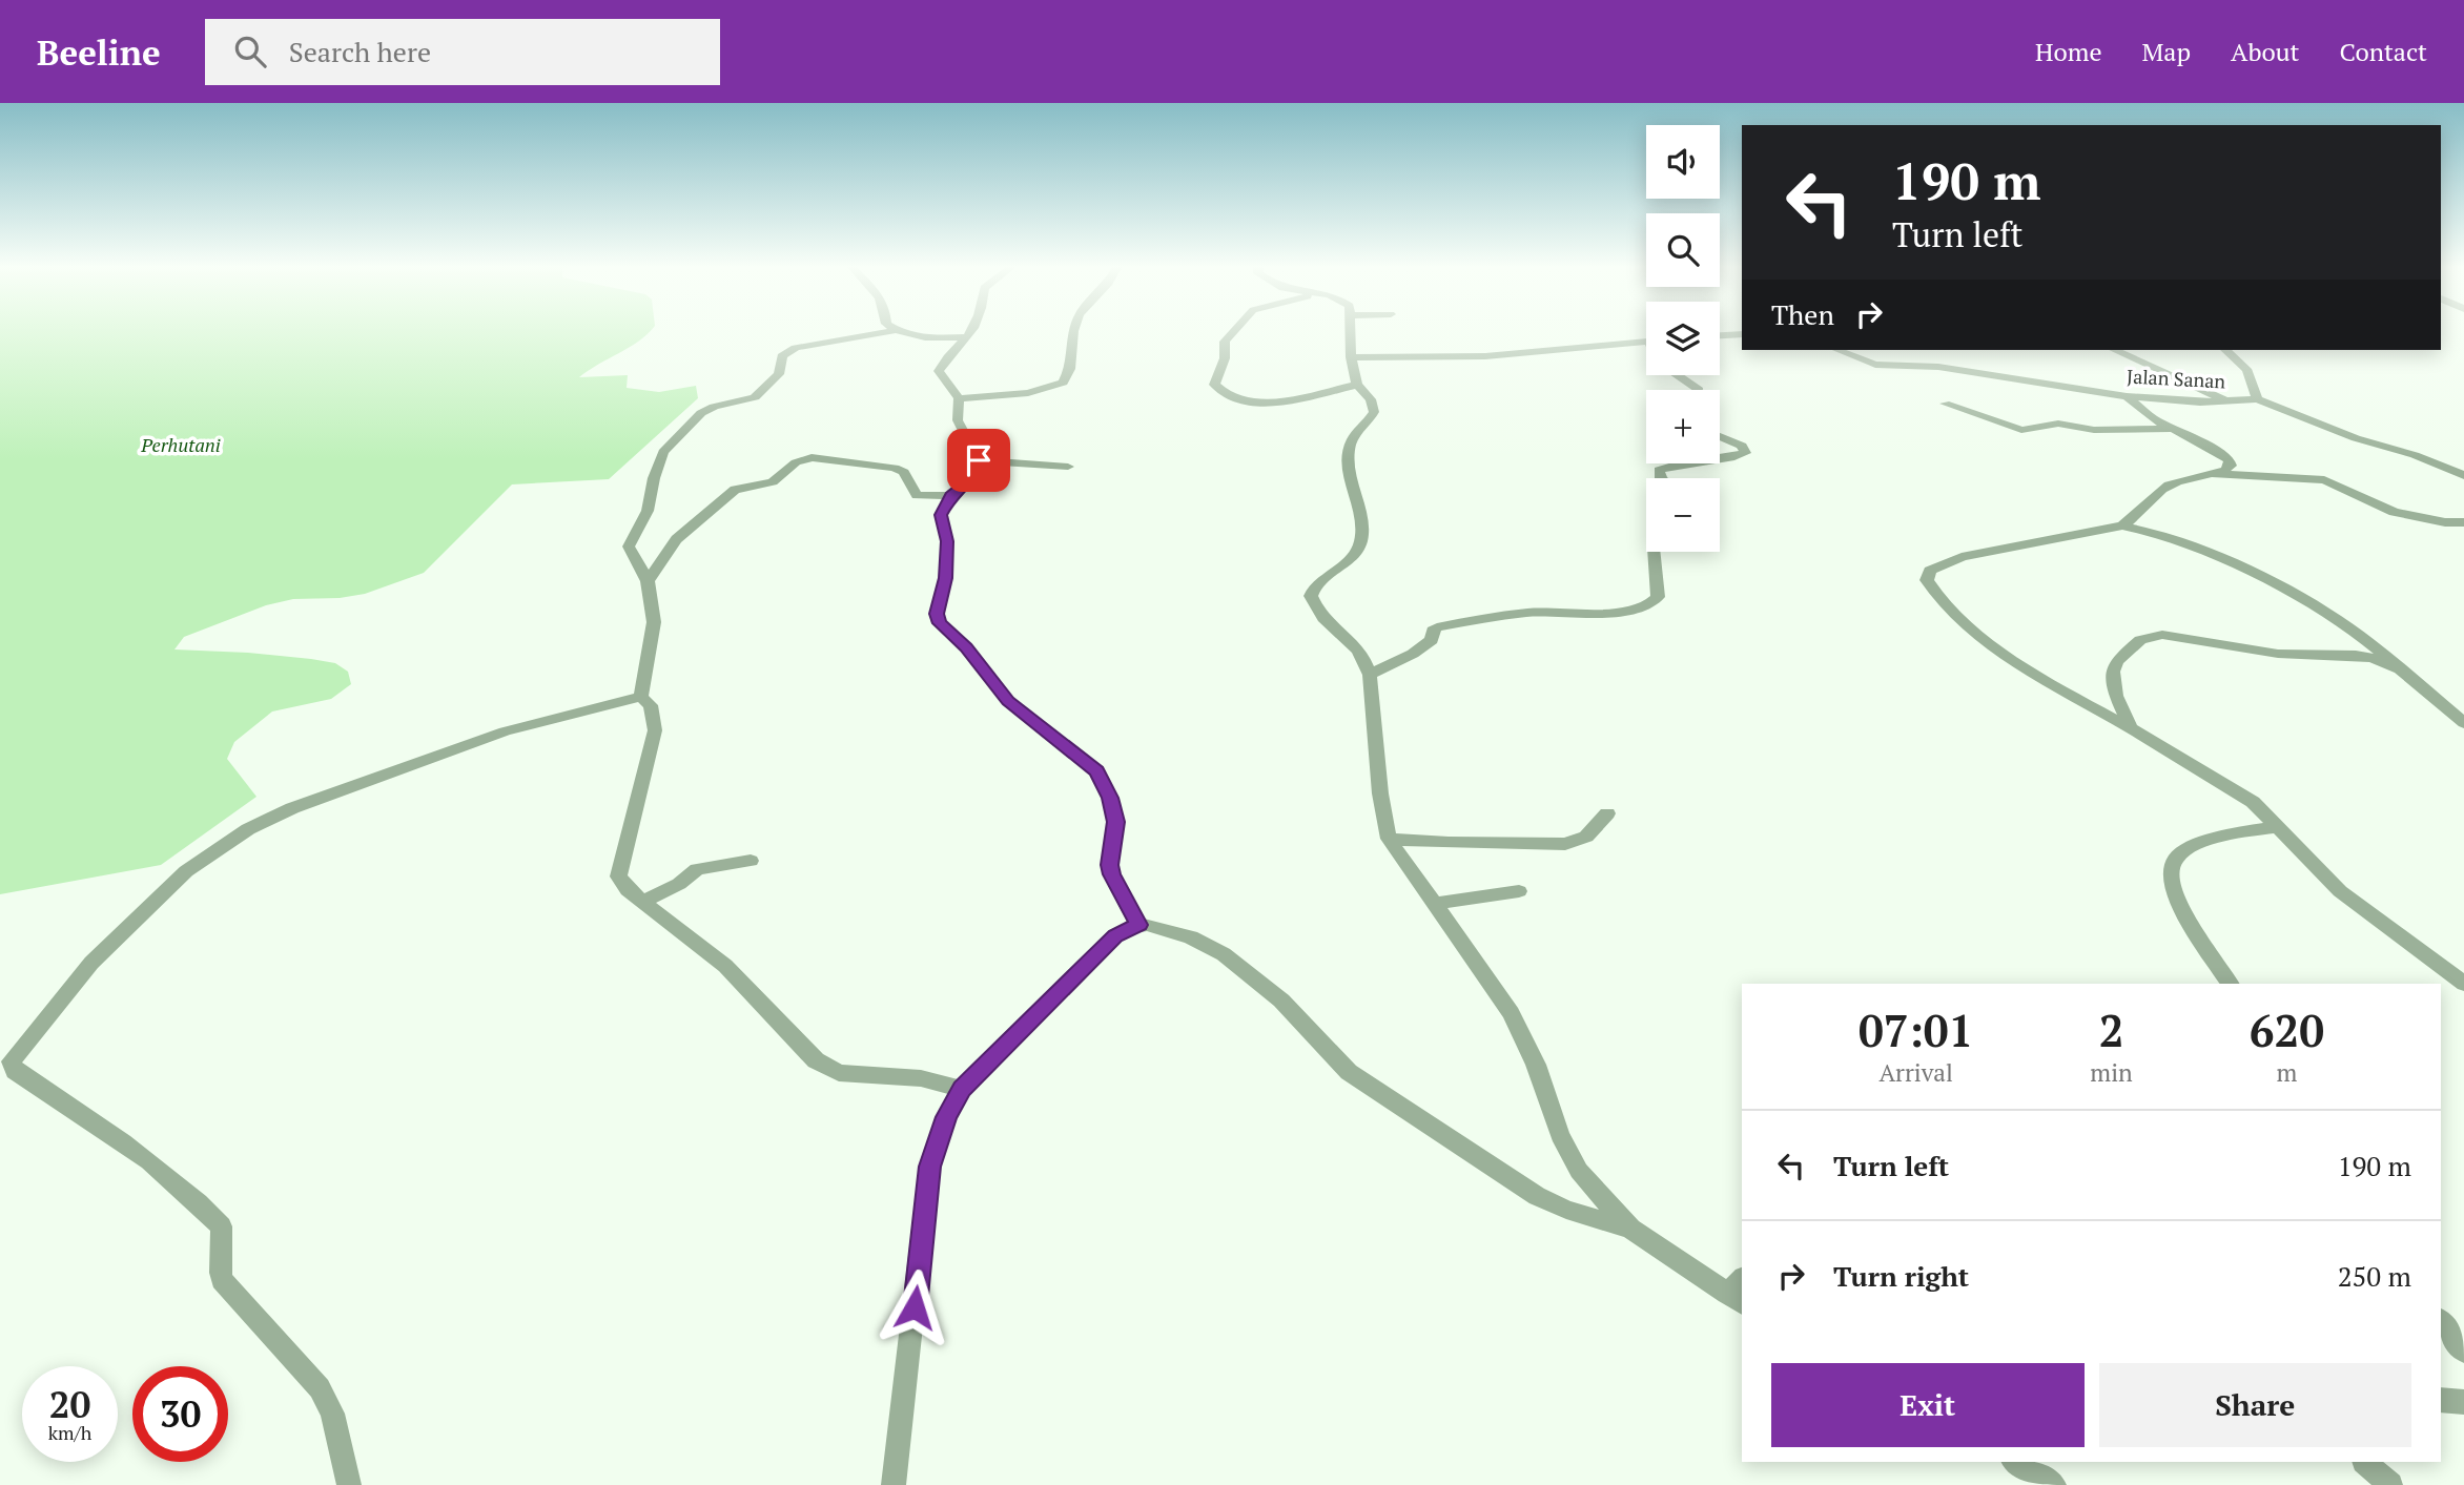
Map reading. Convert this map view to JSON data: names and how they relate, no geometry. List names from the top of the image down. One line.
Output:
{"streets":{"street":["Jalan Sanan"]},"parks":["Perhutani"],"page":{"header":"Beeline","search":"Search here","nav":["Home","Map","About","Contact"],"map_buttons":["+","−"],"turn":["190 m","Turn left"],"then":"Then","eta":["07:01","Arrival","2","min","620","m"],"list":[{"name":"Turn left","value":"190 m"},{"name":"Turn right","value":"250 m"}],"buttons":["Exit","Share"],"speed":"20 km/h","limit":"30"}}
